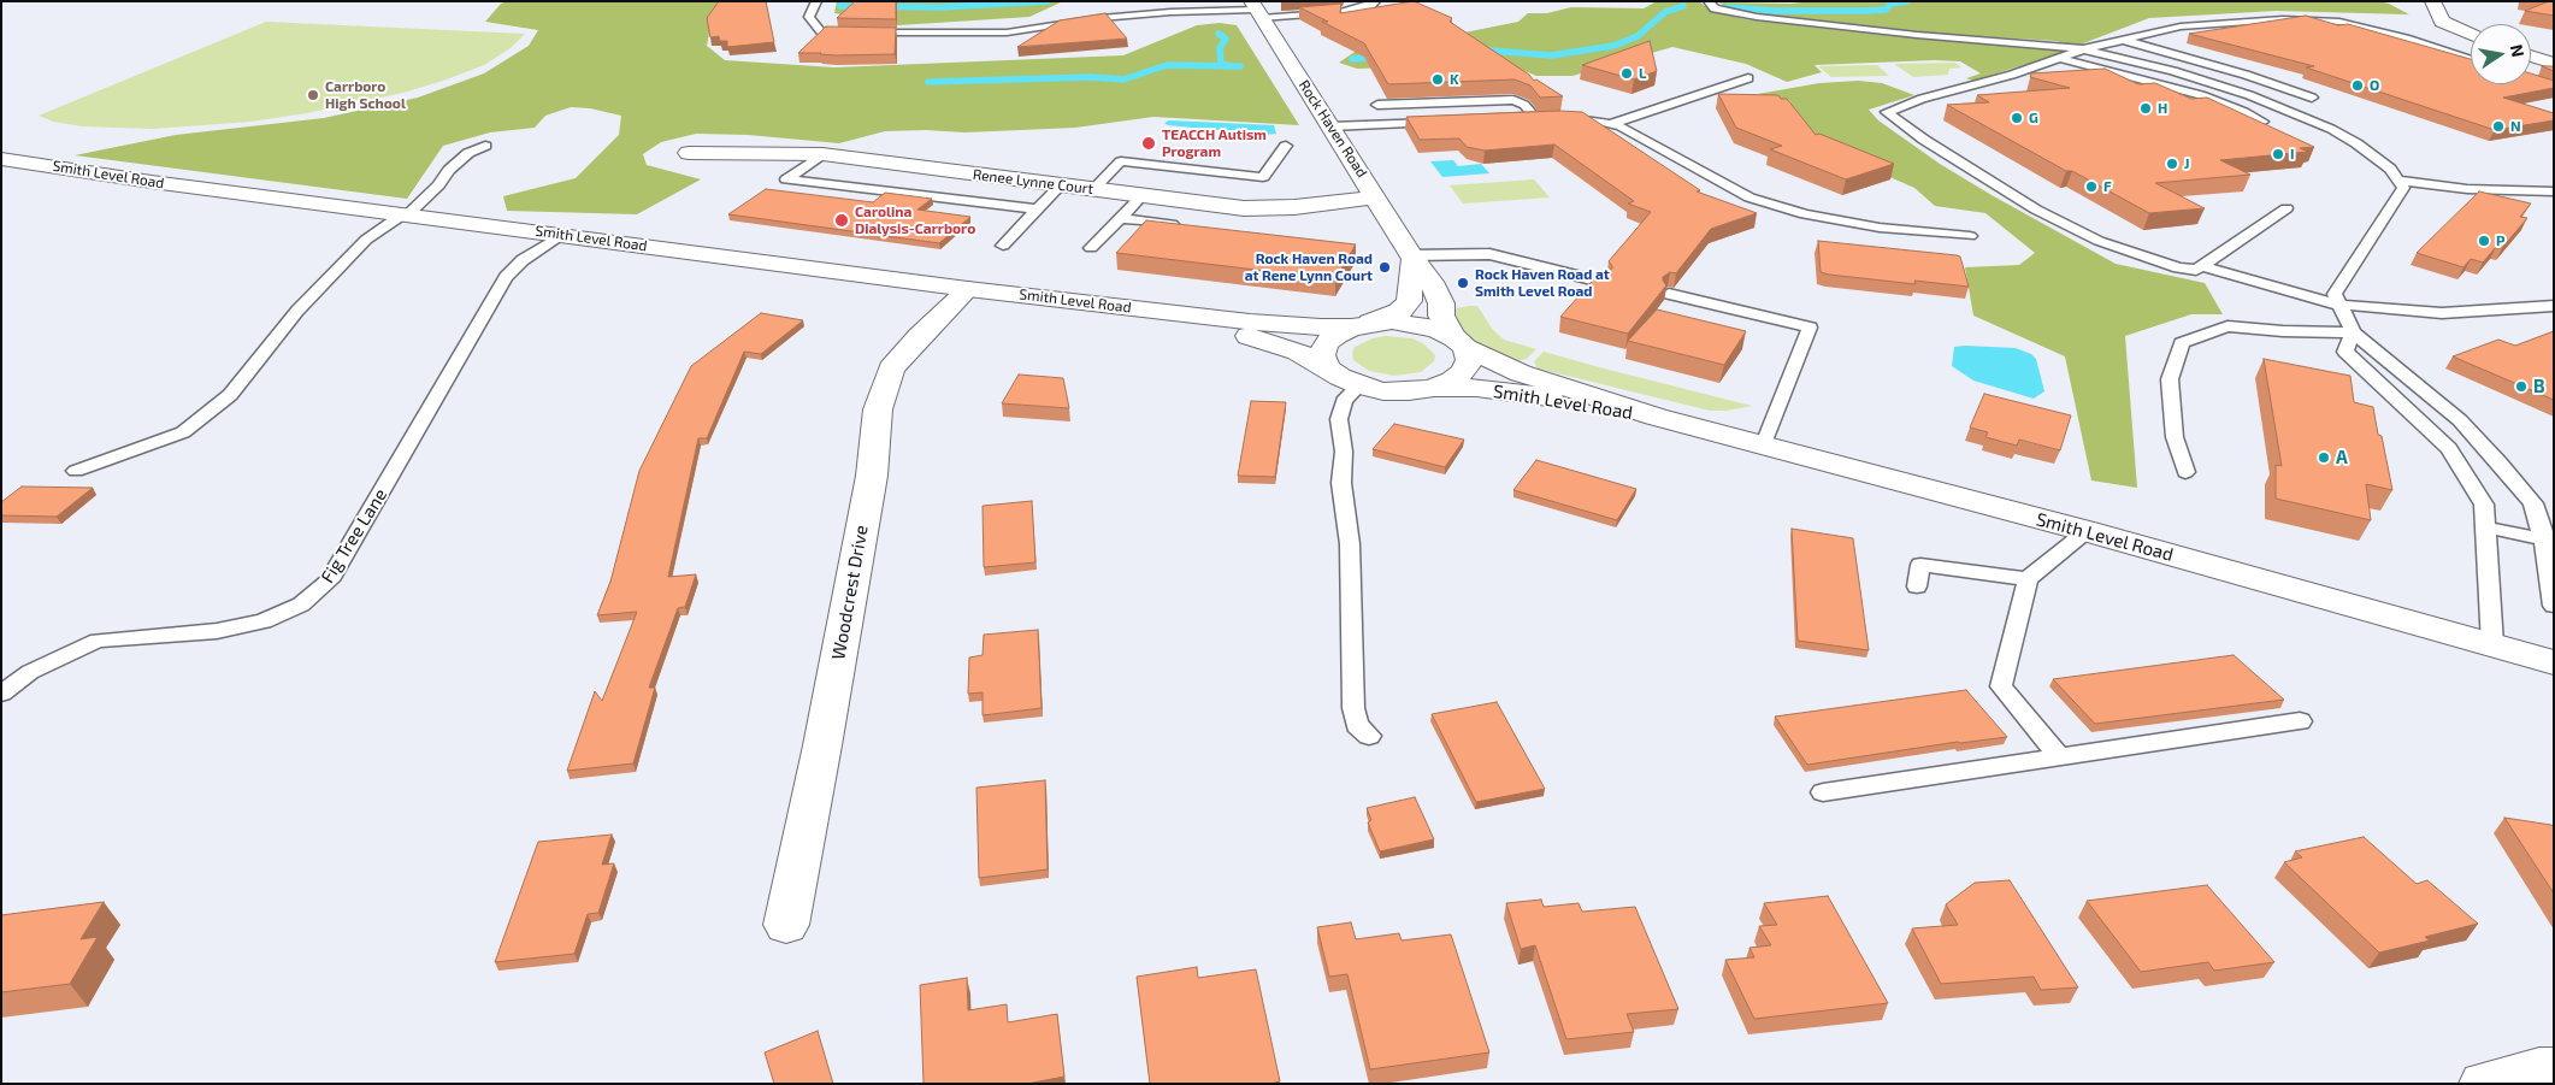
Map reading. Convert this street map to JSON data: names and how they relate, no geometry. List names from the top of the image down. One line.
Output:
{"streets":{"main road":["Rock Haven Road","Smith Level Road","Renee Lynne Court","Woodcrest Drive"],"lane":["Fig Tree Lane"]},"crossings":[["Rock Haven Road","Smith Level Road"],["Rock Haven Road","Renee Lynne Court"],["Smith Level Road","Fig Tree Lane"],["Smith Level Road","Woodcrest Drive"]],"places":["L","K","O","Carrboro High School","H","G","N","TEACCH Autism Program","I","J","F","Carolina Dialysis-Carrboro","P","Rock Haven Road at Rene Lynn Court","Rock Haven Road at Smith Level Road","B","A"],"north":"right"}
